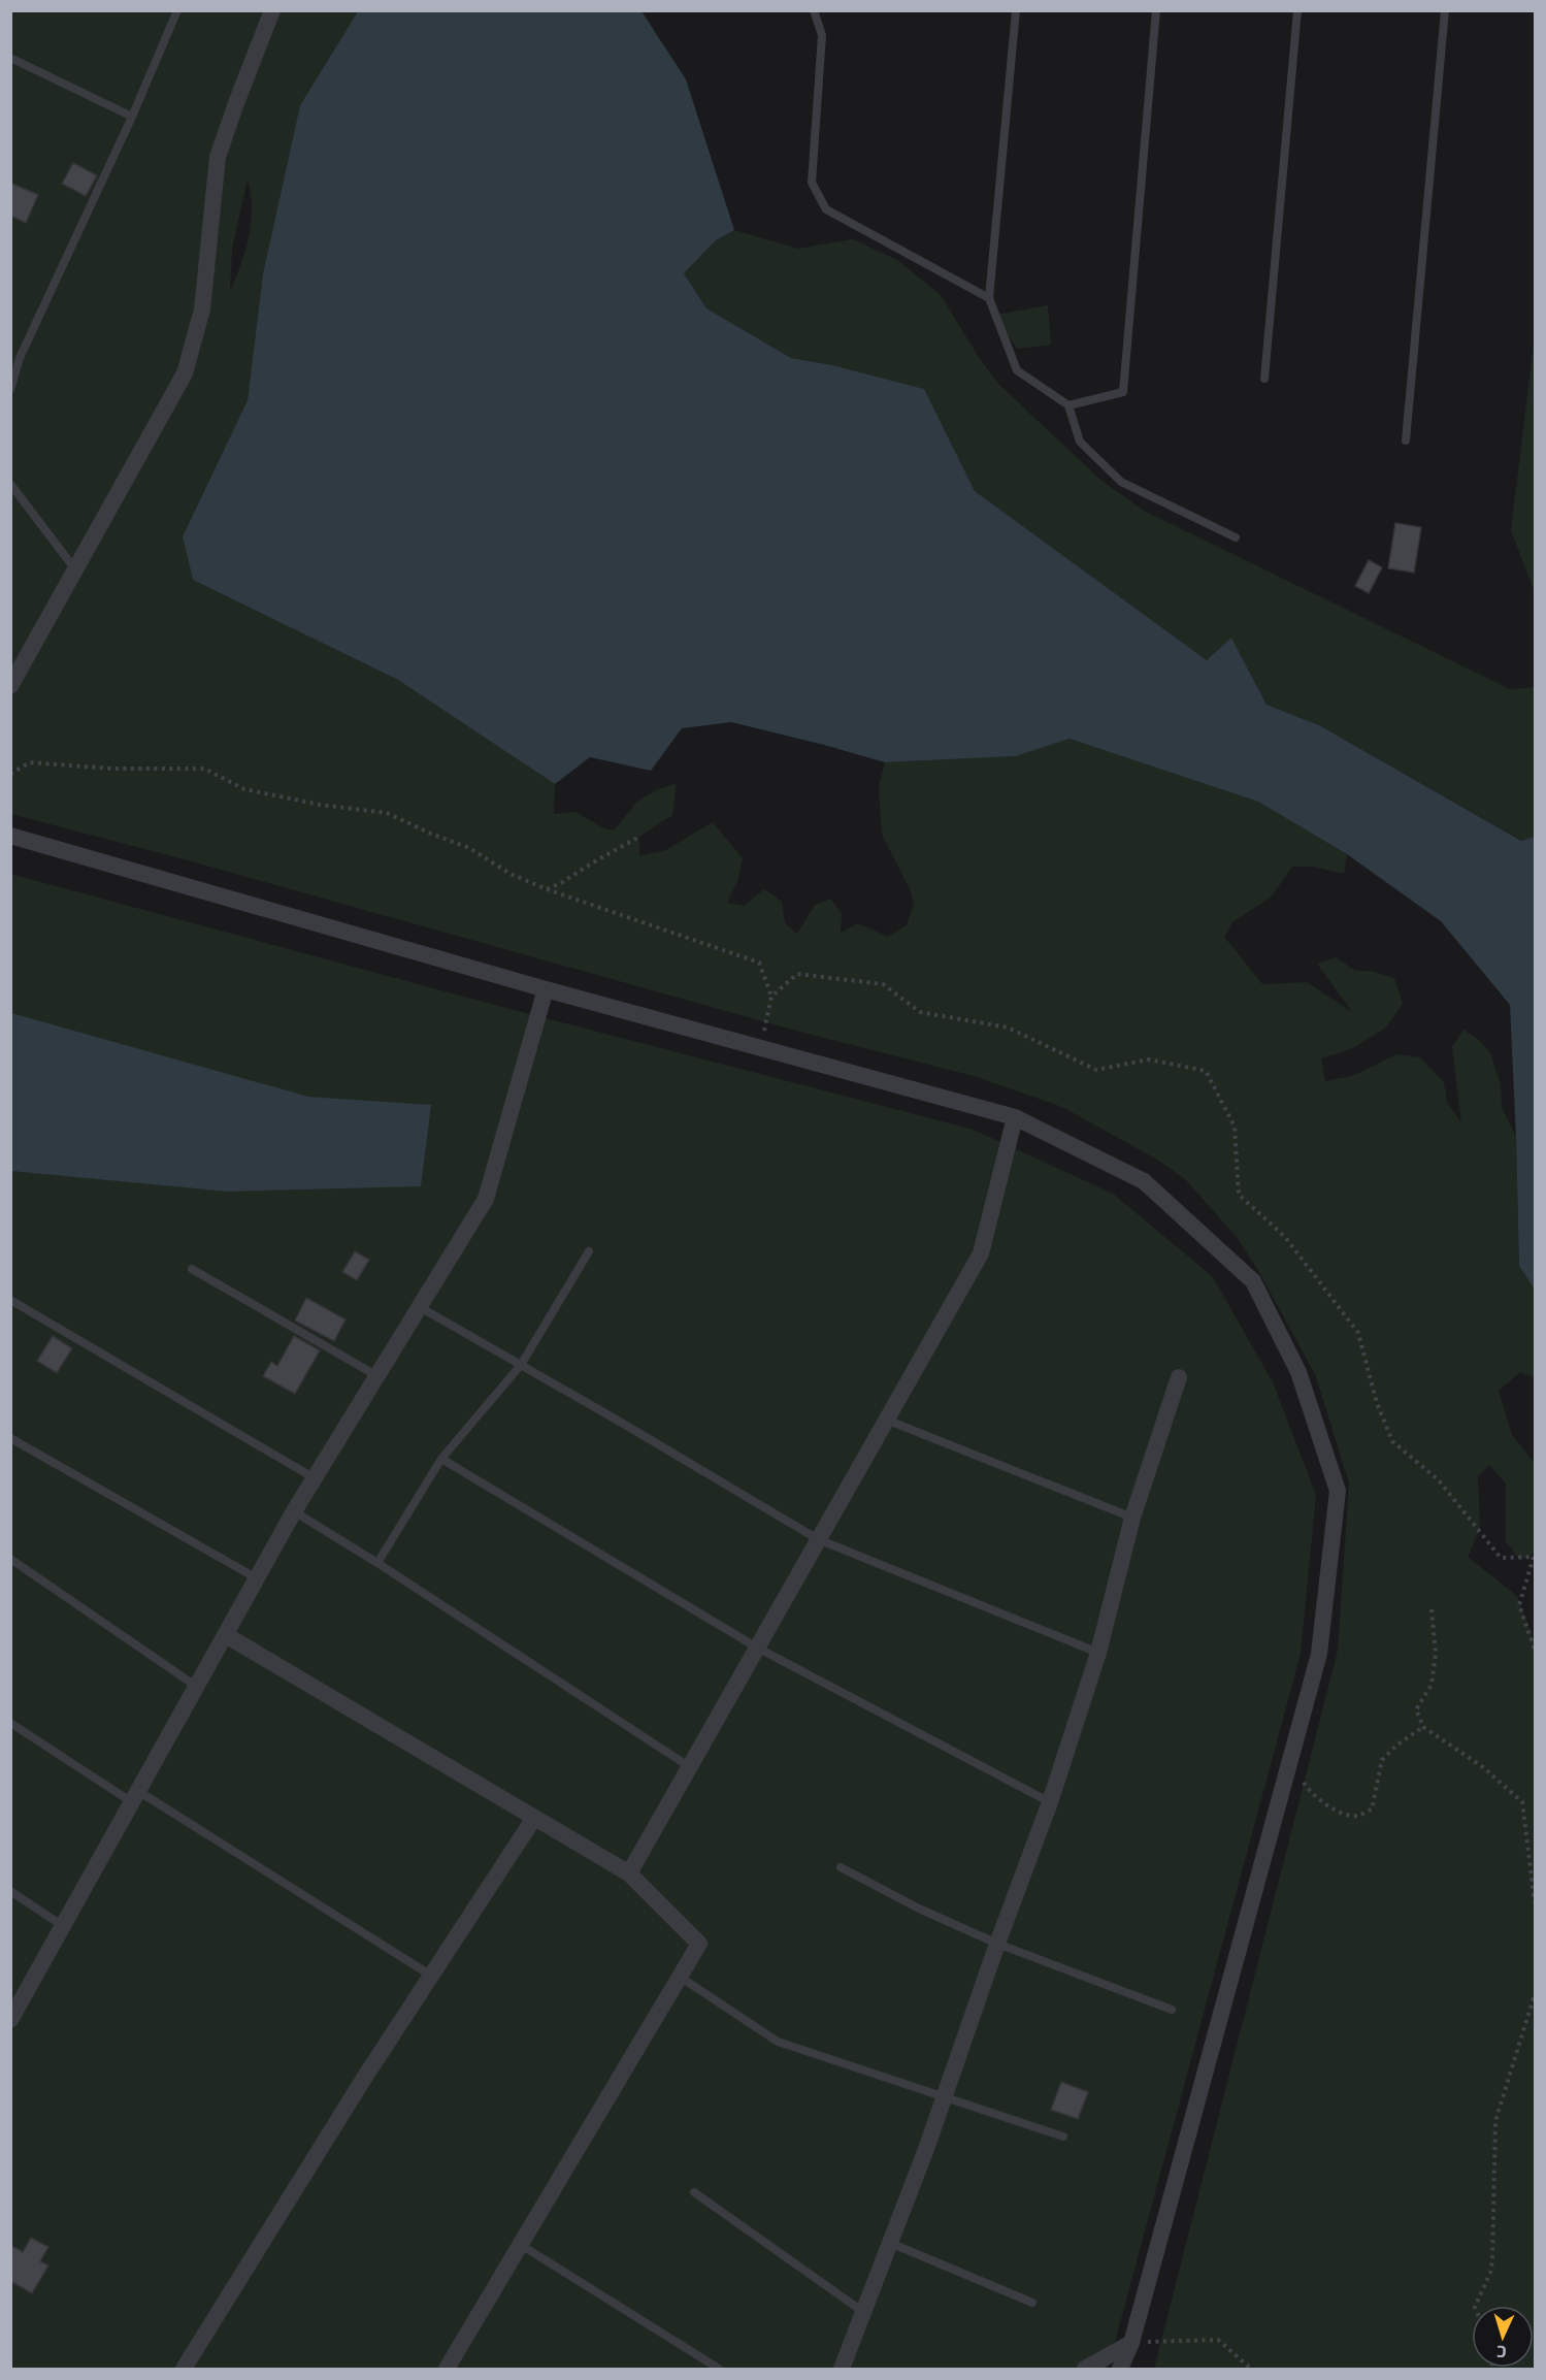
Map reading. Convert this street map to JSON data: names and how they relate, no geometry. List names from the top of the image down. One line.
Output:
{"north":"bottom"}
